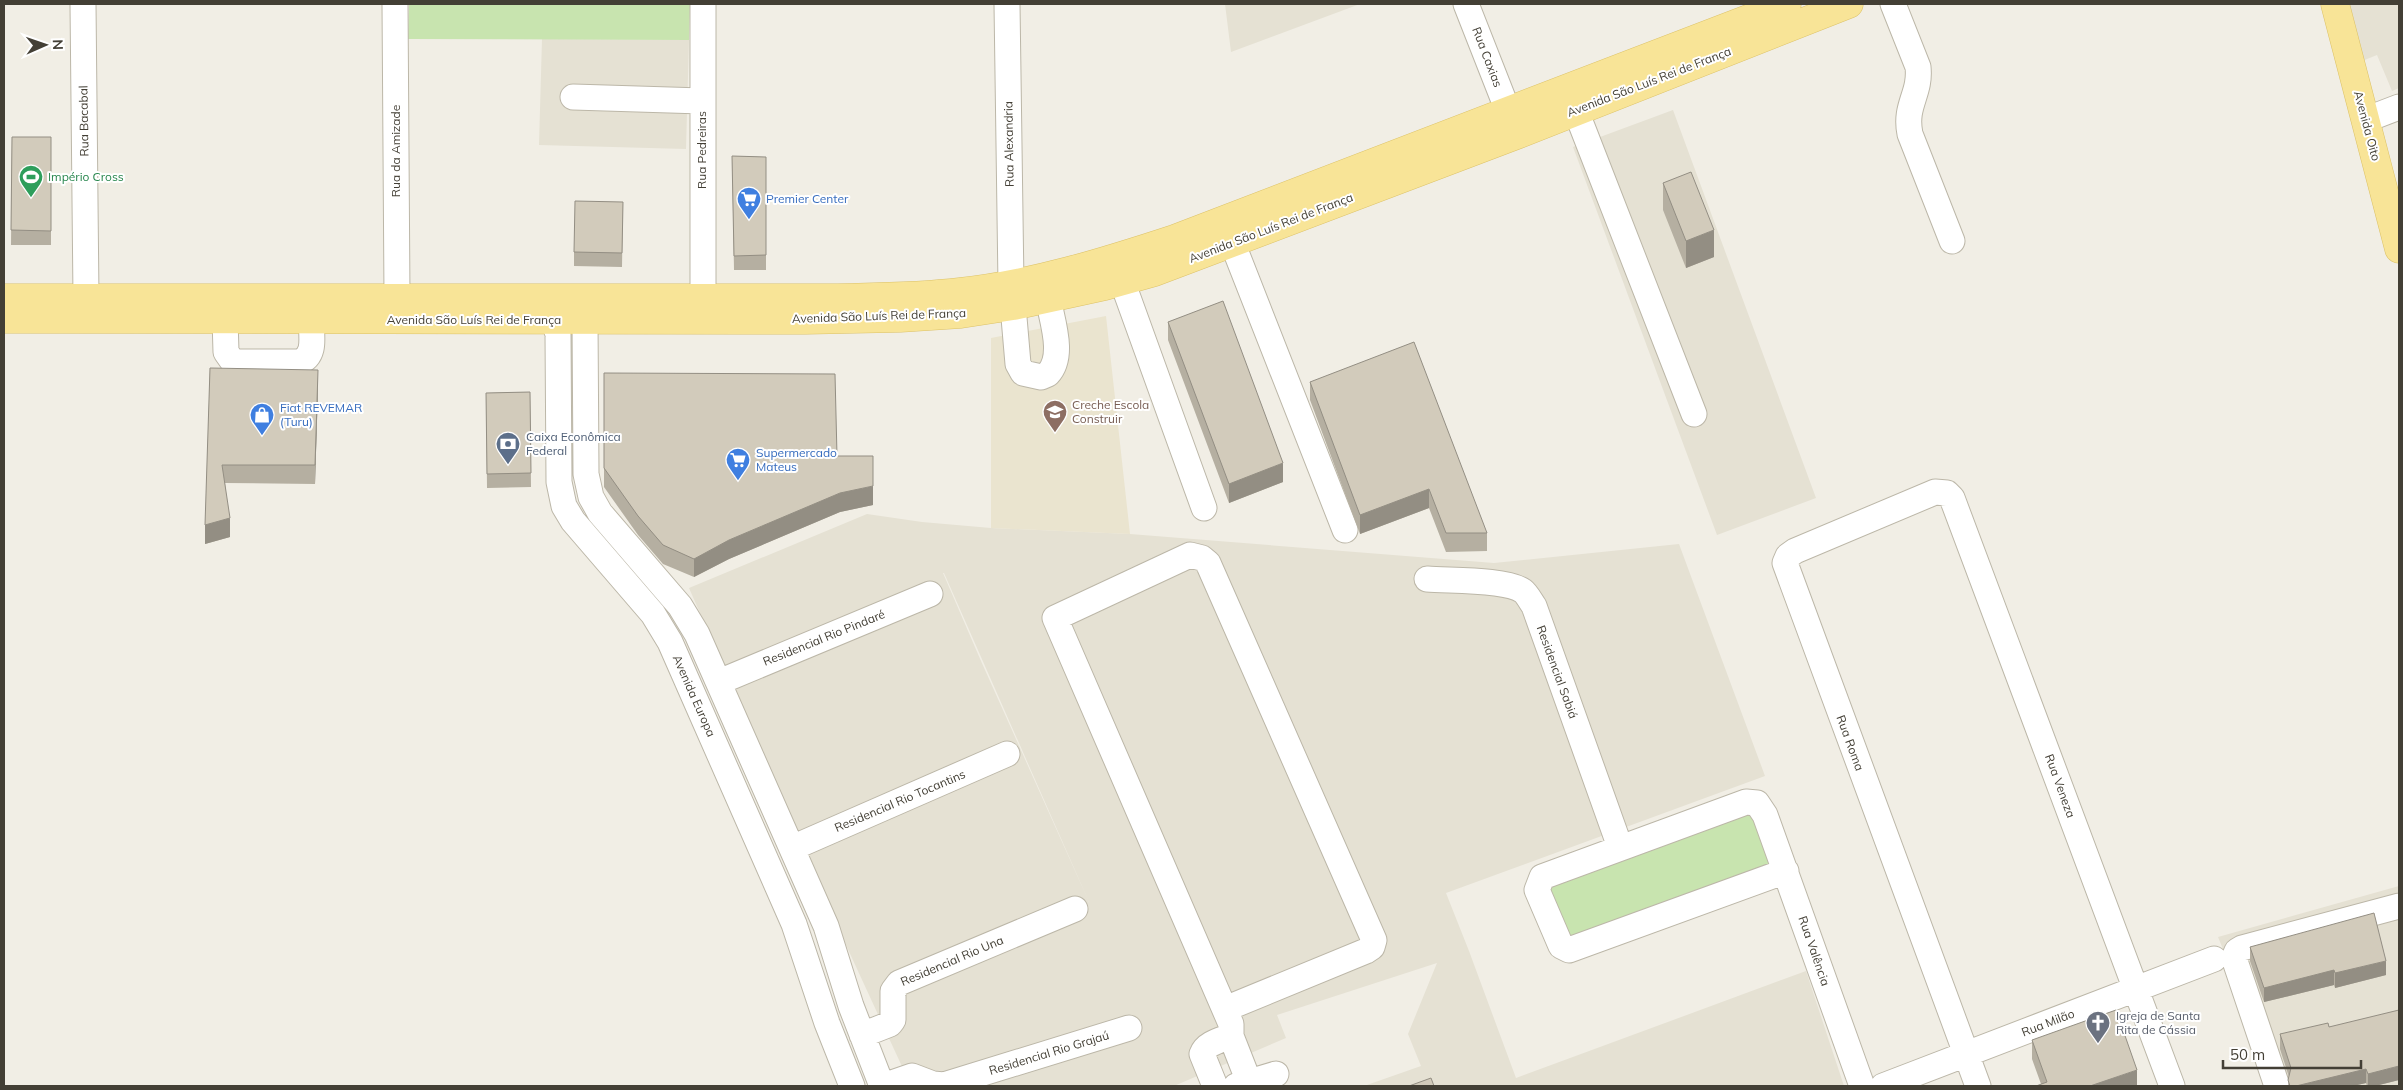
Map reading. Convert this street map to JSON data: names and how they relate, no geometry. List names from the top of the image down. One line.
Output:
{"streets":{"main road":["Avenida São Luís Rei de França","Avenida Oito"],"street":["Rua Caxias","Rua Bacabal","Rua Alexandria","Rua Pedreiras","Rua da Amizade","Residencial Rio Pindaré","Residencial Sabiá","Avenida Europa","Rua Roma","Rua Veneza","Residencial Rio Tocantins","Rua Valência","Residencial Rio Una","Rua Milão","Residencial Rio Grajaú"]},"crossings":[["Rua Caxias","Avenida São Luís Rei de França"],["Avenida São Luís Rei de França","Rua Bacabal"],["Avenida São Luís Rei de França","Rua Alexandria"],["Avenida São Luís Rei de França","Rua Pedreiras"],["Avenida São Luís Rei de França","Rua da Amizade"],["Avenida São Luís Rei de França","Avenida Europa"],["Residencial Sabiá","Rua Valência"],["Rua Roma","Rua Veneza"],["Rua Roma","Rua Milão"],["Rua Veneza","Rua Milão"]],"places":{"sports":["Império Cross"],"supermarket":["Premier Center","Supermercado Mateus"],"school or university":["Creche Escola Construir"],"shop":["Fiat REVEMAR (Turu)"],"bank":["Caixa Econômica Federal"],"church":["Igreja de Santa Rita de Cássia"]},"scale_bar":"50 m","north":"right"}
